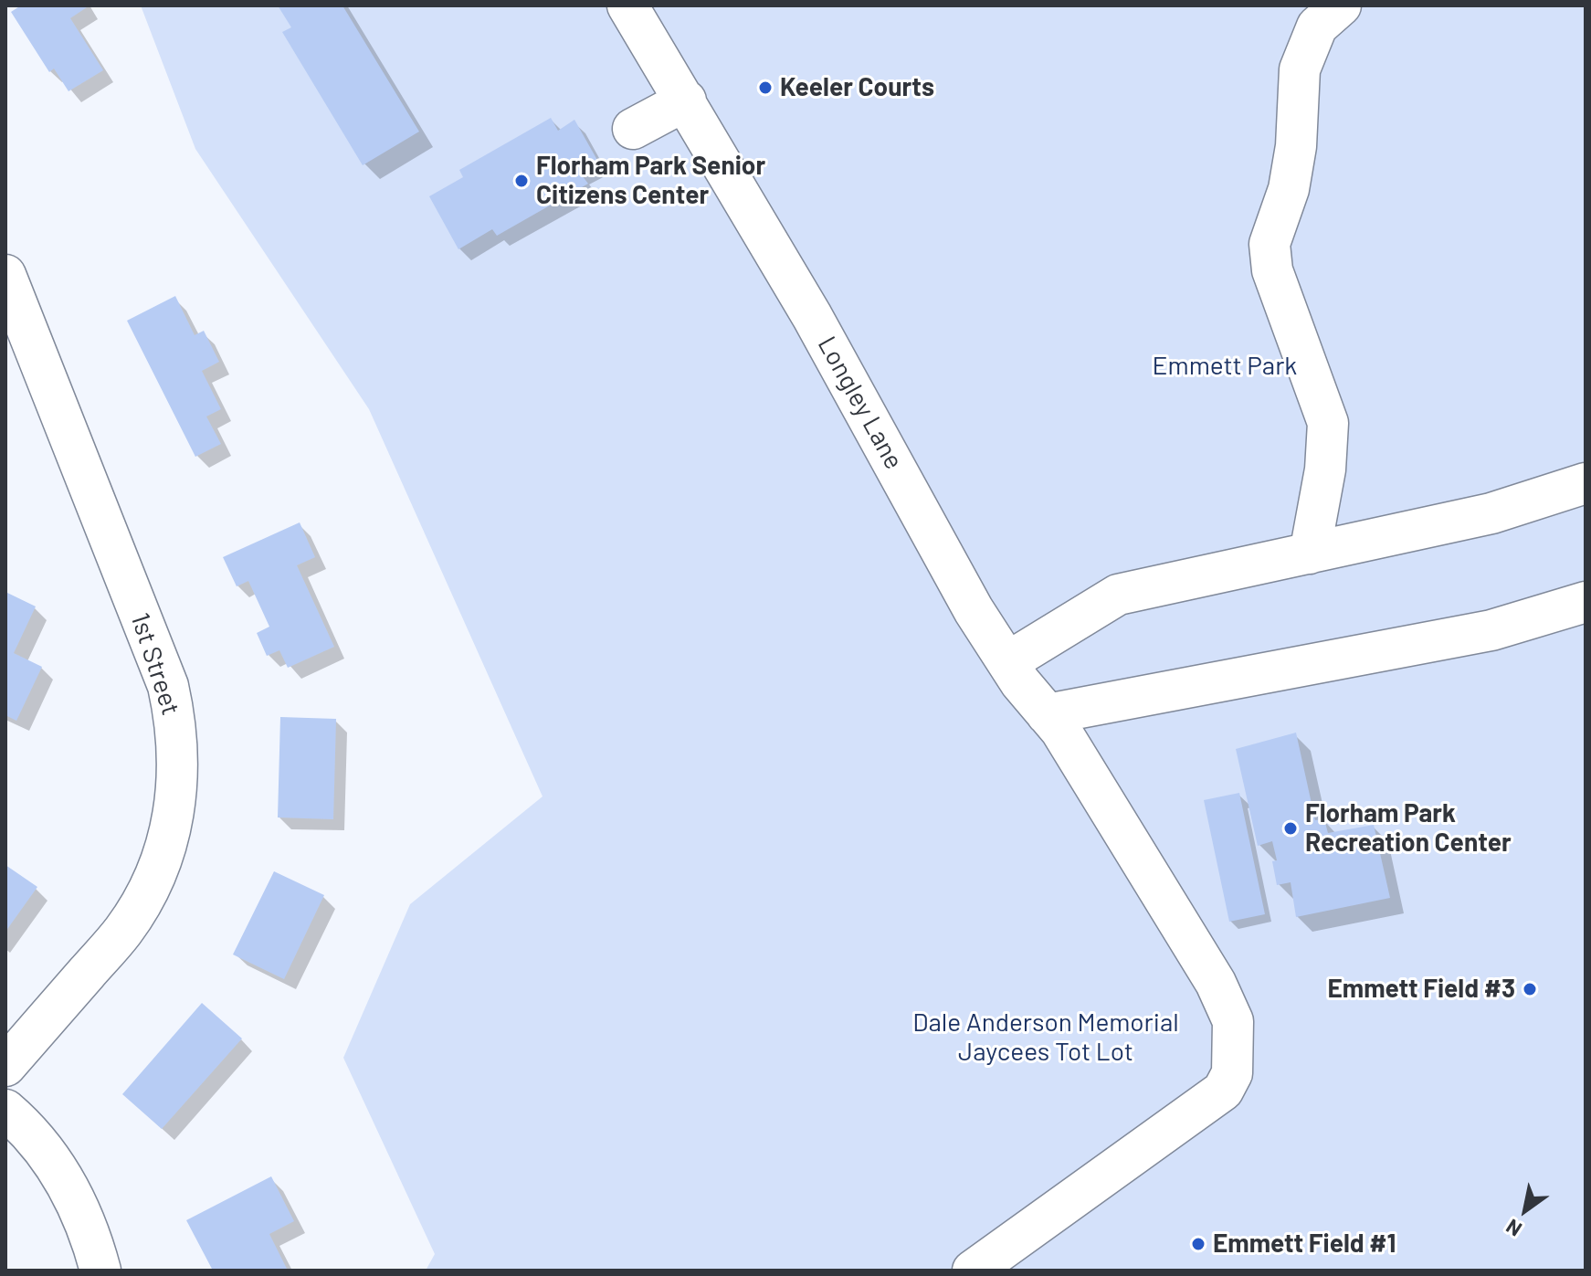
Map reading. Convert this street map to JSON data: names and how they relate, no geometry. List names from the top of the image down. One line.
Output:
{"streets":{"street":["Longley Lane","1st Street"]},"parks":["Emmett Park","Dale Anderson Memorial Jaycees Tot Lot"],"places":["Keeler Courts","Florham Park Senior Citizens Center","Florham Park Recreation Center","Emmett Field #3","Emmett Field #1"],"north":"bottom left"}
